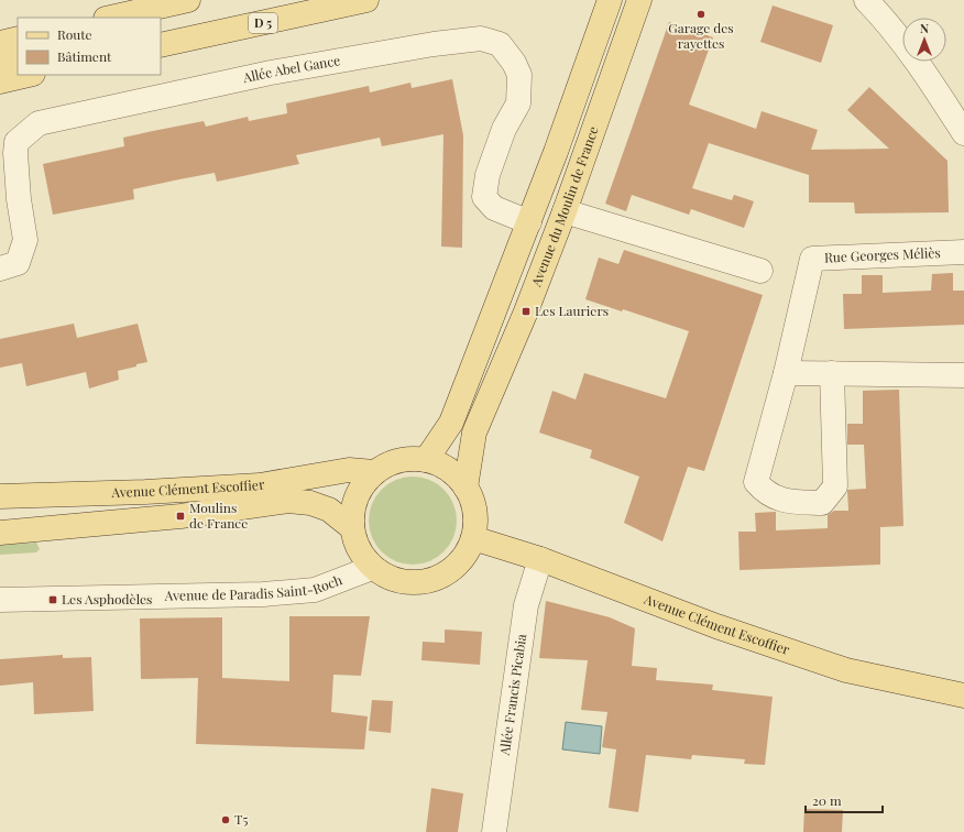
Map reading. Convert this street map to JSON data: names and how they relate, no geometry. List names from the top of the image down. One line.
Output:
{"streets":{"main road":["D 5","Avenue du Moulin de France","Avenue Clément Escoffier"],"street":["Allée Abel Gance","Rue Georges Méliès","Avenue de Paradis Saint-Roch","Allée Francis Picabia"]},"crossings":[["Allée Abel Gance","Avenue du Moulin de France"],["Avenue du Moulin de France","Avenue Clément Escoffier"],["Avenue du Moulin de France","Avenue de Paradis Saint-Roch"],["Avenue Clément Escoffier","Avenue de Paradis Saint-Roch"],["Avenue Clément Escoffier","Allée Francis Picabia"]],"places":{"other":["Garage des rayettes","T5"],"transit":["Les Lauriers","Moulins de France","Les Asphodèles"]},"legend":["Route","Bâtiment"],"scale_bar":"20 m","north":"top"}
